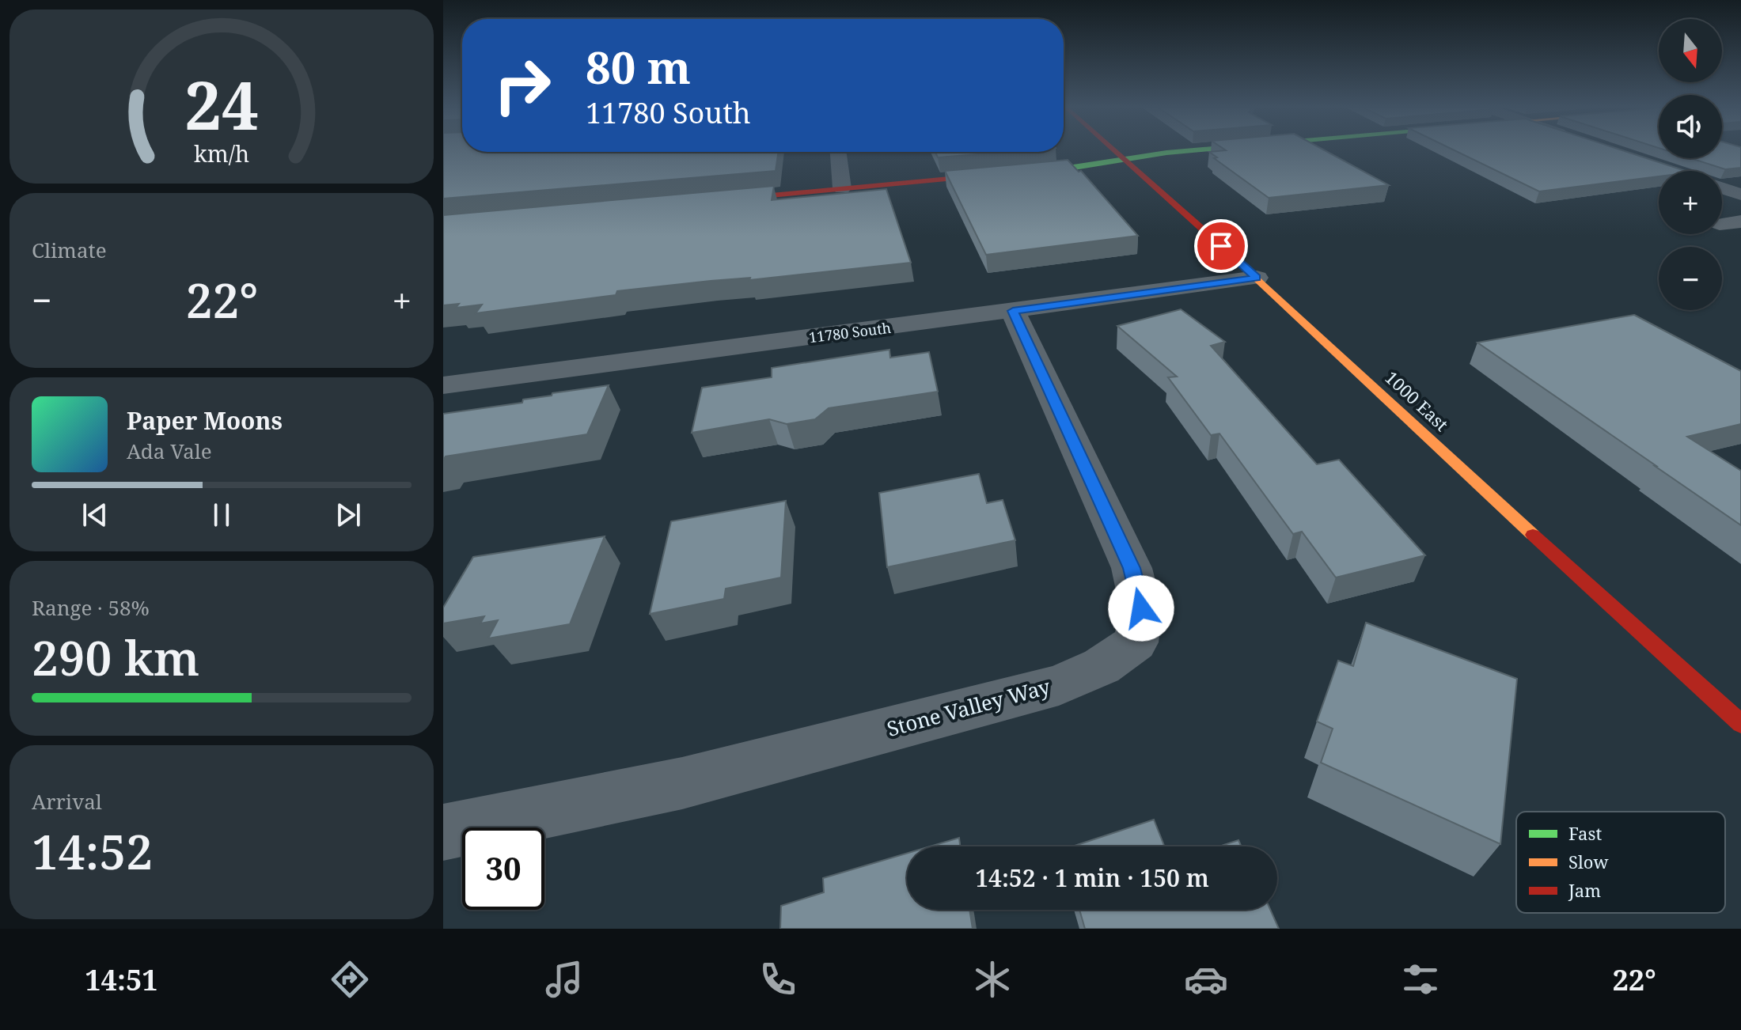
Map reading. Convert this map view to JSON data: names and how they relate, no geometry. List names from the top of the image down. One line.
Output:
{"streets":{"street":["11780 South","1000 East","Stone Valley Way"]},"crossings":[["11780 South","1000 East"],["11780 South","Stone Valley Way"]],"legend":["Fast","Slow","Jam"],"north":"bottom","page":{"map_buttons":["+","−"],"turn":["80 m","11780 South"],"tile":["Climate",["Range · 58%","290 km"],["Arrival","14:52"]],"heat":["−","22°","+"],"song":["Paper Moons","Ada Vale"],"limit":"30","trip":"14:52 · 1 min · 150 m","tabs":["14:51","22°"],"gauge":["24","km/h"]}}
